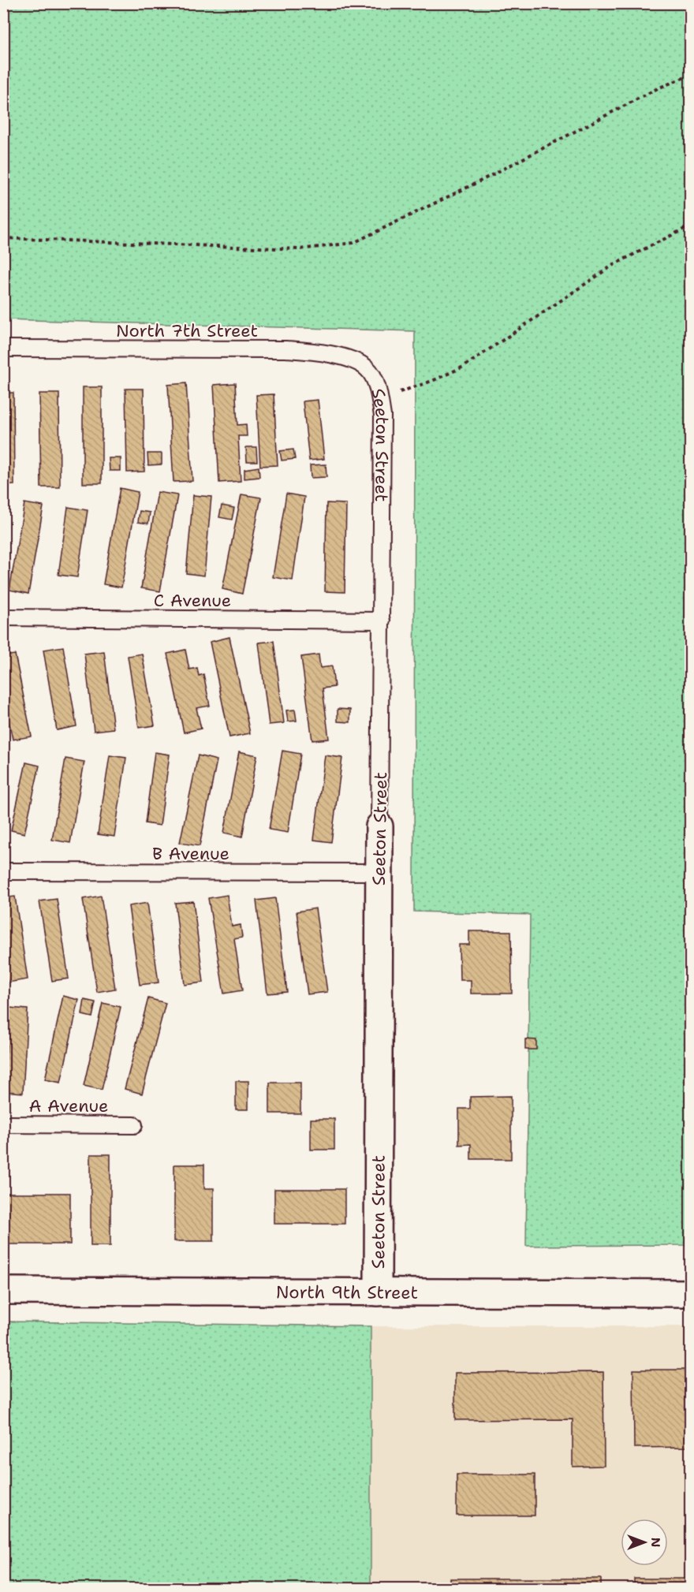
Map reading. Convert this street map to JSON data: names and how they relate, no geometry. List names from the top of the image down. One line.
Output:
{"streets":{"street":["Seeton Street","North 9th Street"],"lane":["North 7th Street","C Avenue","B Avenue","A Avenue"]},"crossings":[["North 7th Street","Seeton Street"],["Seeton Street","C Avenue"],["Seeton Street","B Avenue"],["Seeton Street","North 9th Street"]],"north":"right"}
